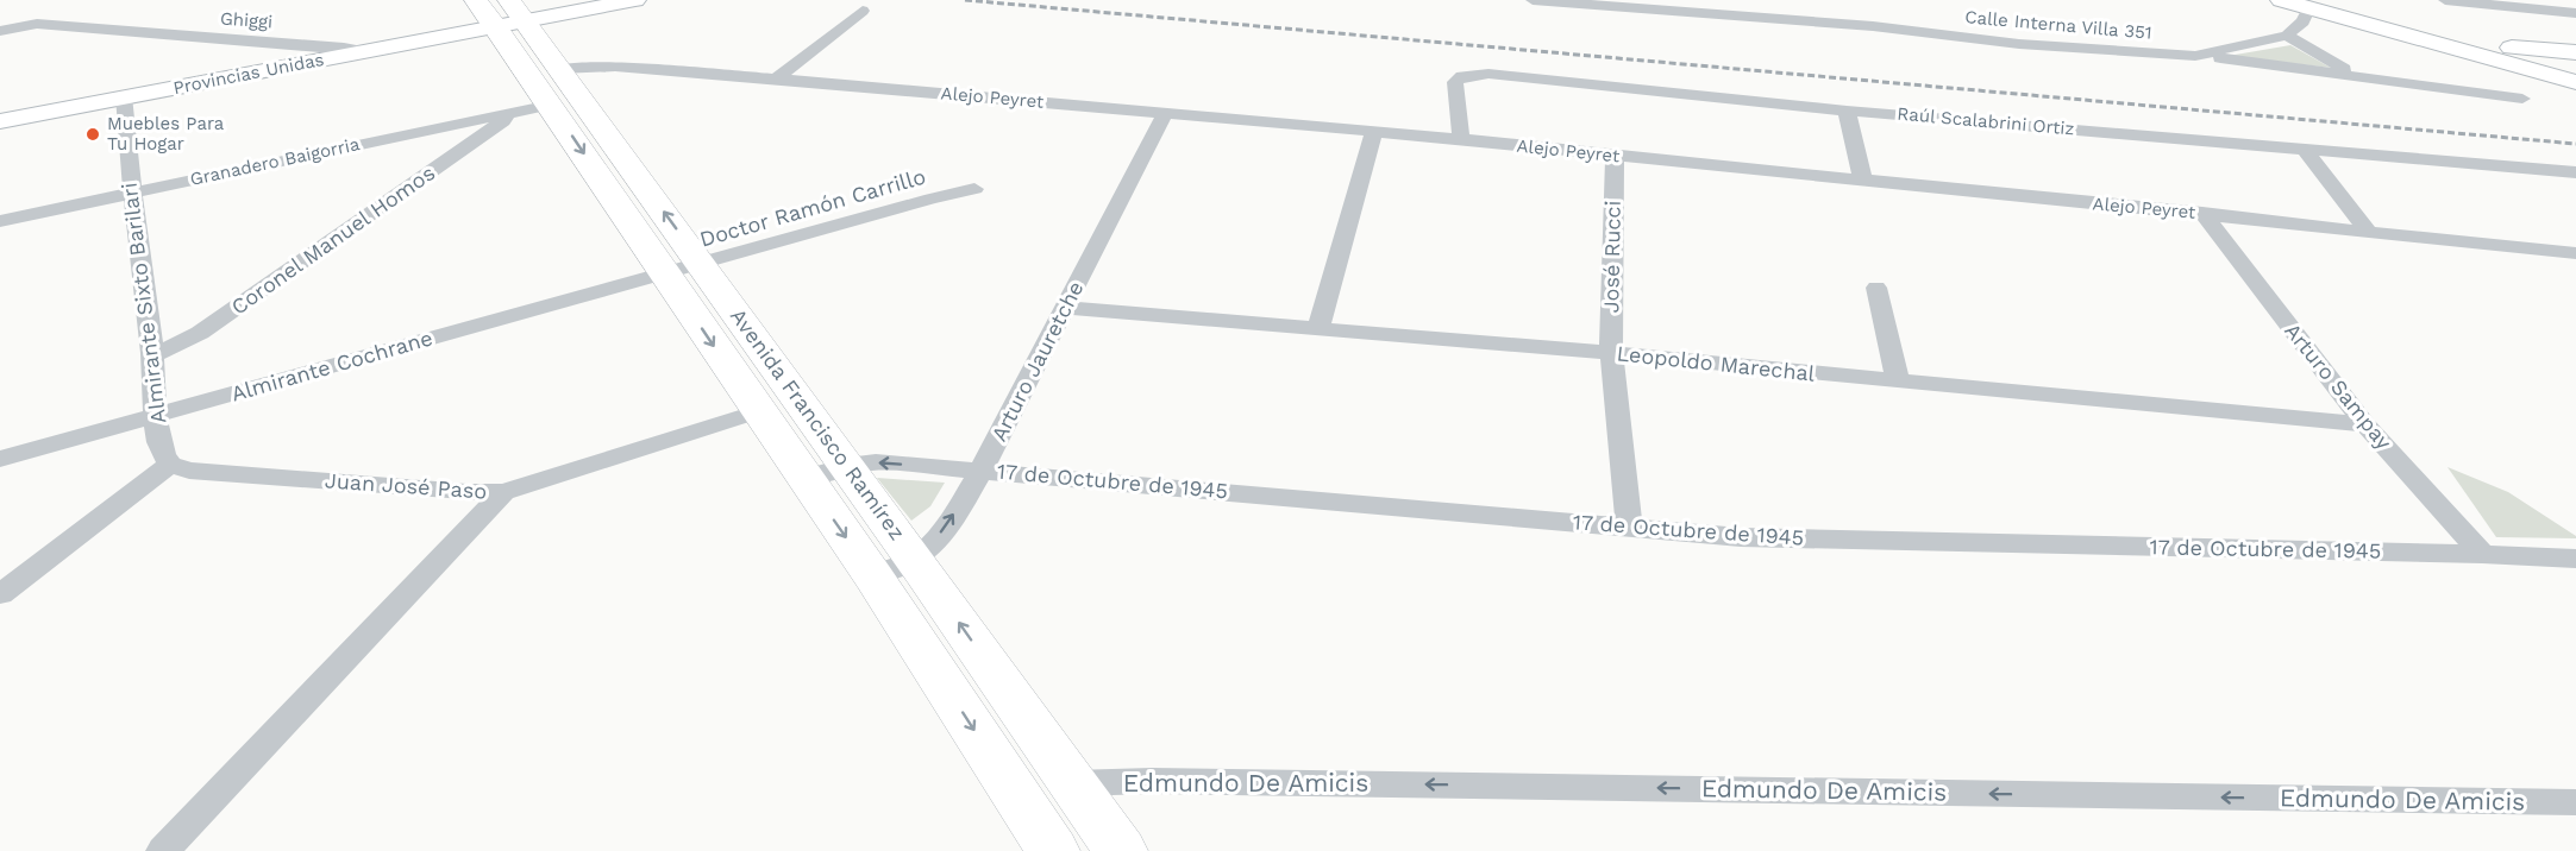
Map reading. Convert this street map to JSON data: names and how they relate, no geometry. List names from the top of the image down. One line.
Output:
{"streets":{"main road":["Provincias Unidas","Avenida Francisco Ramírez"],"street":["Ghiggi","Calle Interna Villa 351","Alejo Peyret","Raúl Scalabrini Ortiz","Granadero Baigorria","Doctor Ramón Carrillo","Coronel Manuel Homos","José Rucci","Almirante Sixto Barilari","Arturo Jauretche","Leopoldo Marechal","Almirante Cochrane","Arturo Sampay","17 de Octubre de 1945","Juan José Paso","Edmundo De Amicis"]},"crossings":[["Ghiggi","Provincias Unidas"],["Provincias Unidas","Almirante Sixto Barilari"],["Provincias Unidas","Avenida Francisco Ramírez"],["Alejo Peyret","Raúl Scalabrini Ortiz"],["Alejo Peyret","Granadero Baigorria"],["Alejo Peyret","José Rucci"],["Alejo Peyret","Arturo Jauretche"],["Alejo Peyret","Arturo Sampay"],["Alejo Peyret","Avenida Francisco Ramírez"],["Granadero Baigorria","Coronel Manuel Homos"],["Granadero Baigorria","Almirante Sixto Barilari"],["Granadero Baigorria","Avenida Francisco Ramírez"],["Doctor Ramón Carrillo","Almirante Cochrane"],["Doctor Ramón Carrillo","Avenida Francisco Ramírez"],["Coronel Manuel Homos","Almirante Sixto Barilari"],["José Rucci","Leopoldo Marechal"],["José Rucci","17 de Octubre de 1945"],["Almirante Sixto Barilari","Almirante Cochrane"],["Almirante Sixto Barilari","Juan José Paso"],["Arturo Jauretche","Leopoldo Marechal"],["Arturo Jauretche","Avenida Francisco Ramírez"],["Arturo Jauretche","17 de Octubre de 1945"],["Leopoldo Marechal","Arturo Sampay"],["Almirante Cochrane","Avenida Francisco Ramírez"],["Arturo Sampay","17 de Octubre de 1945"],["Avenida Francisco Ramírez","17 de Octubre de 1945"],["Avenida Francisco Ramírez","Juan José Paso"],["Avenida Francisco Ramírez","Edmundo De Amicis"]],"one_way":["Edmundo De Amicis"],"places":["Muebles Para Tu Hogar"]}
